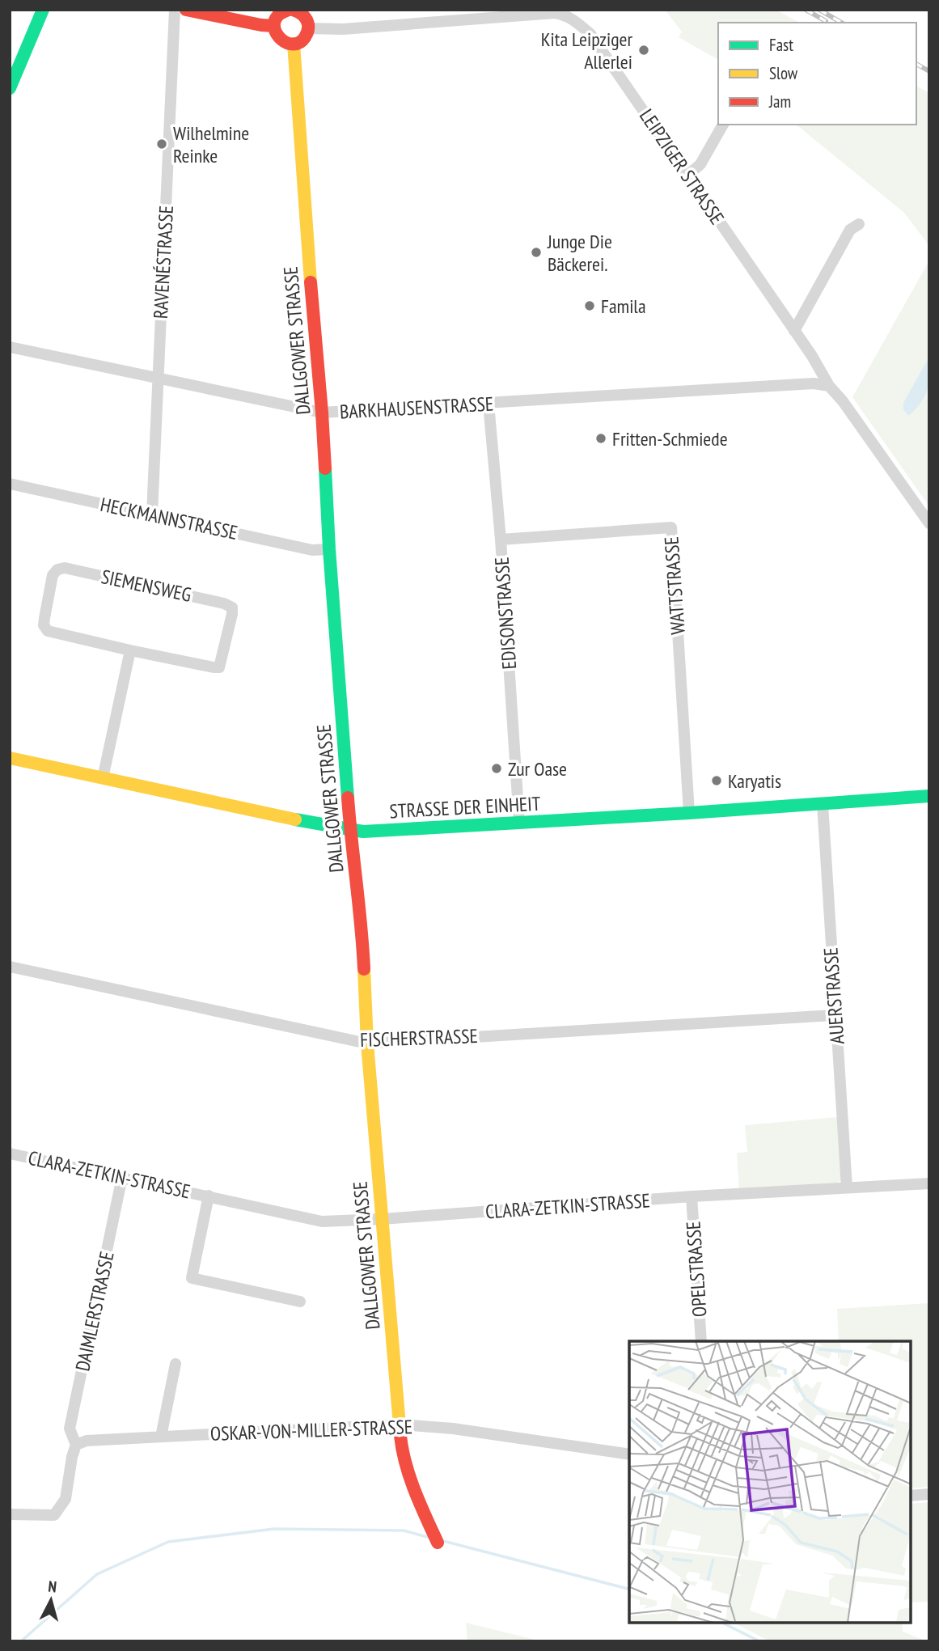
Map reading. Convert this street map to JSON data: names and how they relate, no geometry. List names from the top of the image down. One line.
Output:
{"streets":{"street":["LEIPZIGER STRASSE","RAVENÉSTRASSE","DALLGOWER STRASSE","BARKHAUSENSTRASSE","HECKMANNSTRASSE","SIEMENSWEG","WATTSTRASSE","EDISONSTRASSE","STRASSE DER EINHEIT","AUERSTRASSE","FISCHERSTRASSE","CLARA-ZETKIN-STRASSE","OPELSTRASSE","DAIMLERSTRASSE","OSKAR-VON-MILLER-STRASSE"]},"crossings":[["LEIPZIGER STRASSE","BARKHAUSENSTRASSE"],["RAVENÉSTRASSE","BARKHAUSENSTRASSE"],["RAVENÉSTRASSE","HECKMANNSTRASSE"],["DALLGOWER STRASSE","BARKHAUSENSTRASSE"],["DALLGOWER STRASSE","HECKMANNSTRASSE"],["DALLGOWER STRASSE","STRASSE DER EINHEIT"],["DALLGOWER STRASSE","FISCHERSTRASSE"],["DALLGOWER STRASSE","CLARA-ZETKIN-STRASSE"],["DALLGOWER STRASSE","OSKAR-VON-MILLER-STRASSE"],["BARKHAUSENSTRASSE","EDISONSTRASSE"],["WATTSTRASSE","EDISONSTRASSE"],["WATTSTRASSE","STRASSE DER EINHEIT"],["EDISONSTRASSE","STRASSE DER EINHEIT"],["STRASSE DER EINHEIT","AUERSTRASSE"],["AUERSTRASSE","FISCHERSTRASSE"],["AUERSTRASSE","CLARA-ZETKIN-STRASSE"],["CLARA-ZETKIN-STRASSE","OPELSTRASSE"],["CLARA-ZETKIN-STRASSE","DAIMLERSTRASSE"],["DAIMLERSTRASSE","OSKAR-VON-MILLER-STRASSE"]],"places":["Kita Leipziger Allerlei","Wilhelmine Reinke","Junge Die Bäckerei.","Famila","Fritten-Schmiede","Zur Oase","Karyatis"],"legend":["Fast","Slow","Jam"],"north":"top"}
